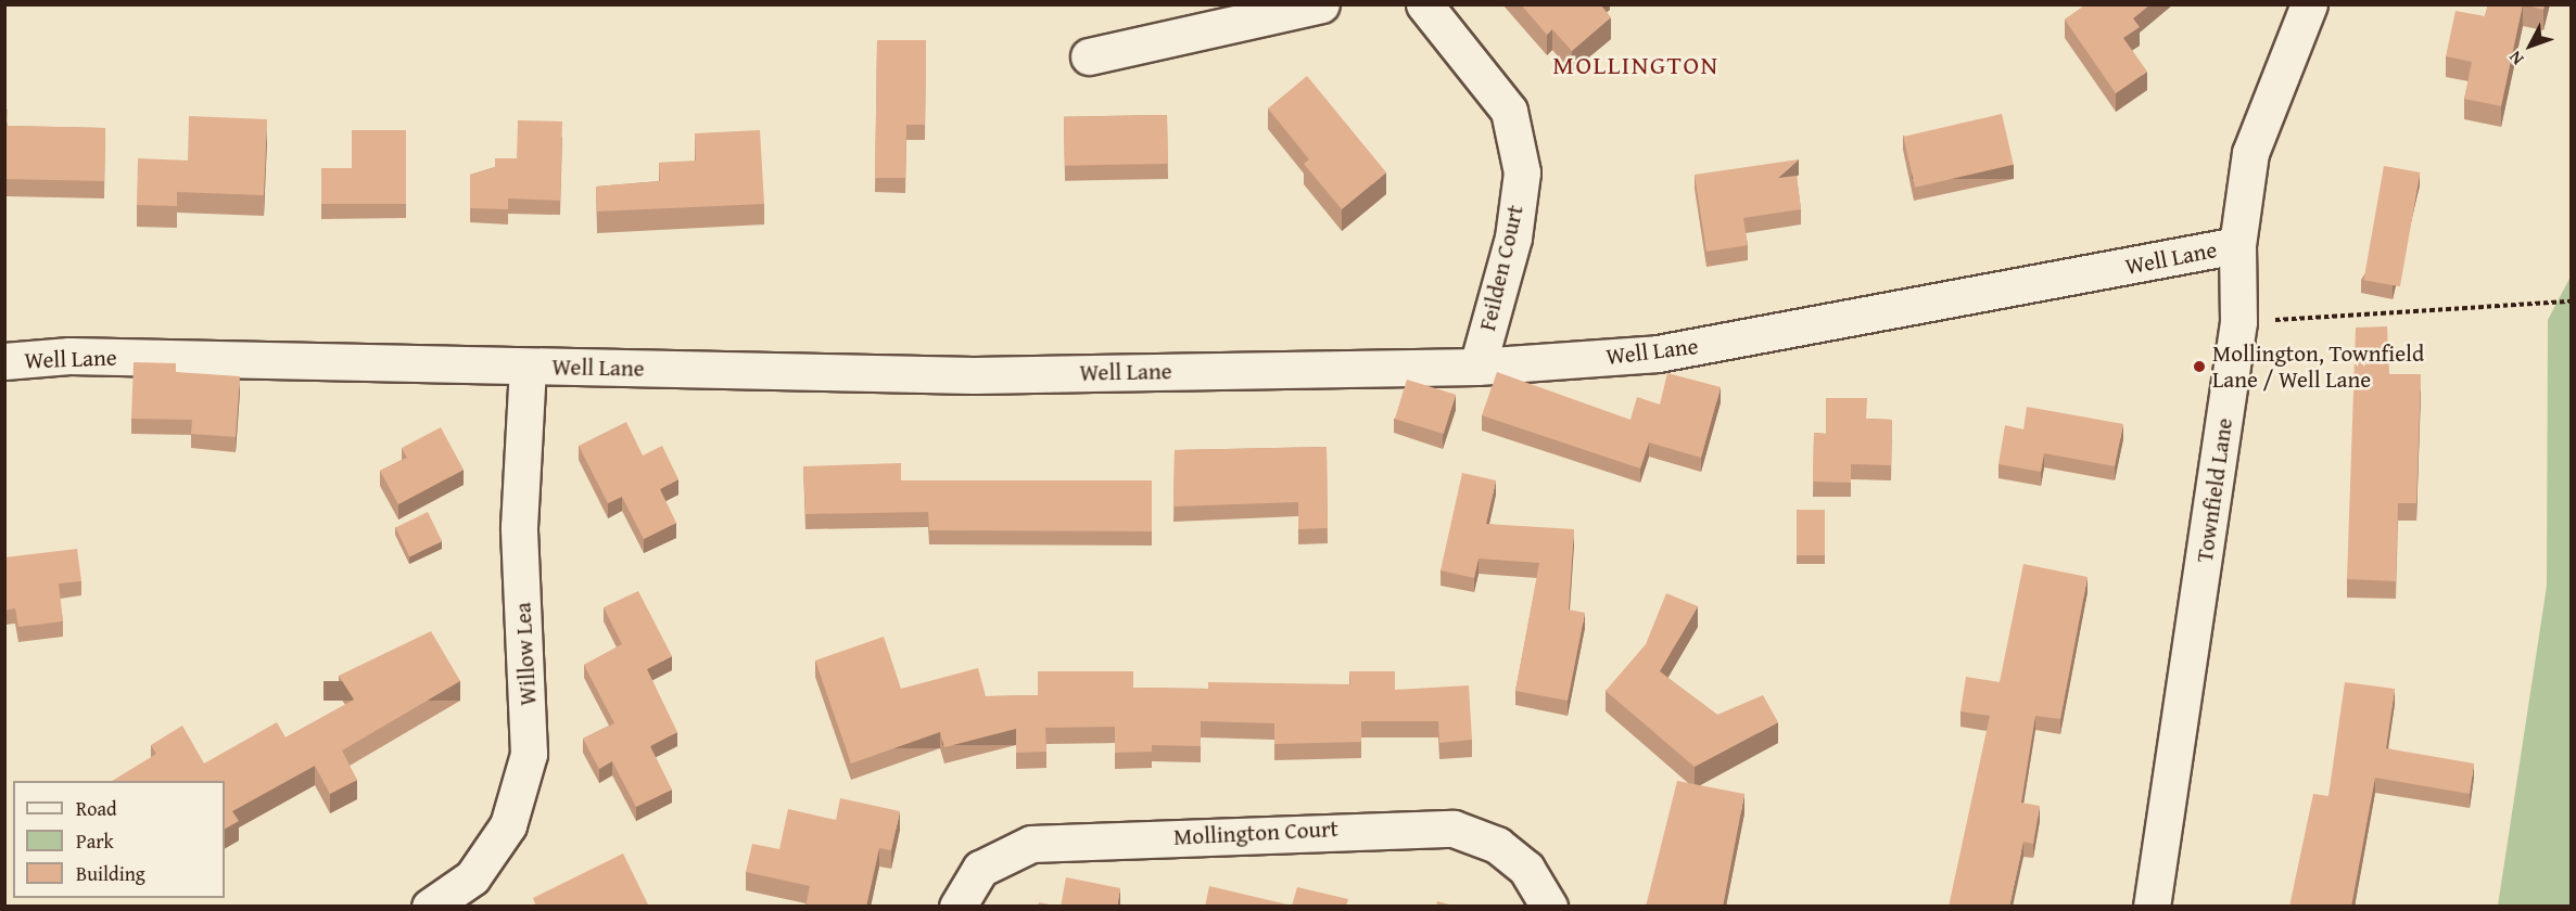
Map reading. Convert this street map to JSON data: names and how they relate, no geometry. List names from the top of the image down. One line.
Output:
{"streets":{"street":["Well Lane","Feilden Court","Townfield Lane","Willow Lea","Mollington Court"]},"crossings":[["Well Lane","Feilden Court"],["Well Lane","Townfield Lane"],["Well Lane","Willow Lea"]],"districts":["MOLLINGTON"],"places":["Mollington, Townfield Lane / Well Lane"],"legend":["Road","Park","Building"],"north":"bottom left"}
